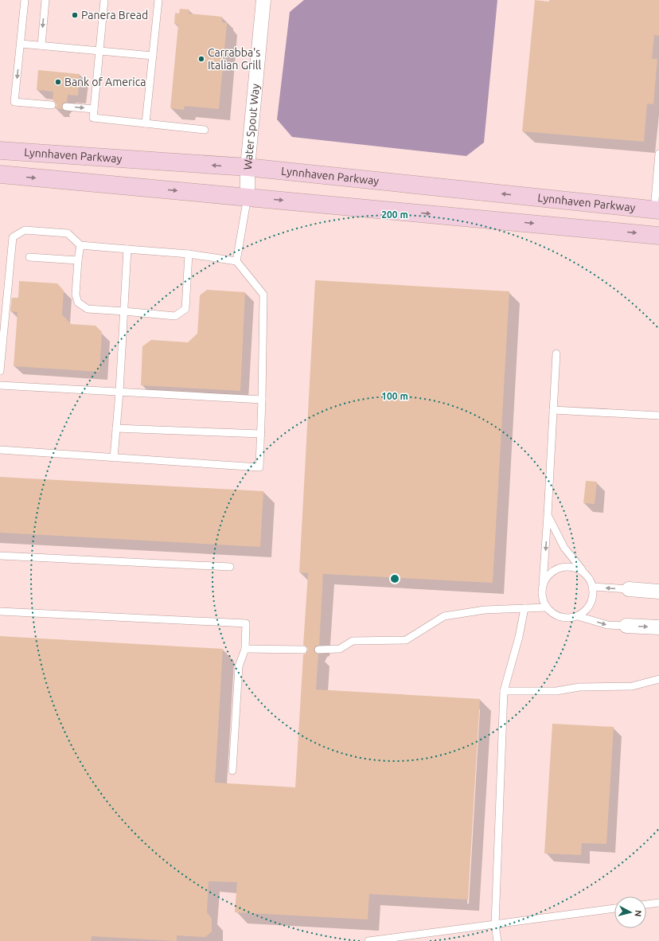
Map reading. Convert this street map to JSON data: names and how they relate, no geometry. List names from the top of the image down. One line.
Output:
{"streets":{"main road":["Lynnhaven Parkway"],"street":["Water Spout Way"]},"crossings":[["Water Spout Way","Lynnhaven Parkway"]],"places":["Panera Bread","Carrabba's Italian Grill","Bank of America"],"north":"right","rings":["200 m","100 m"]}
